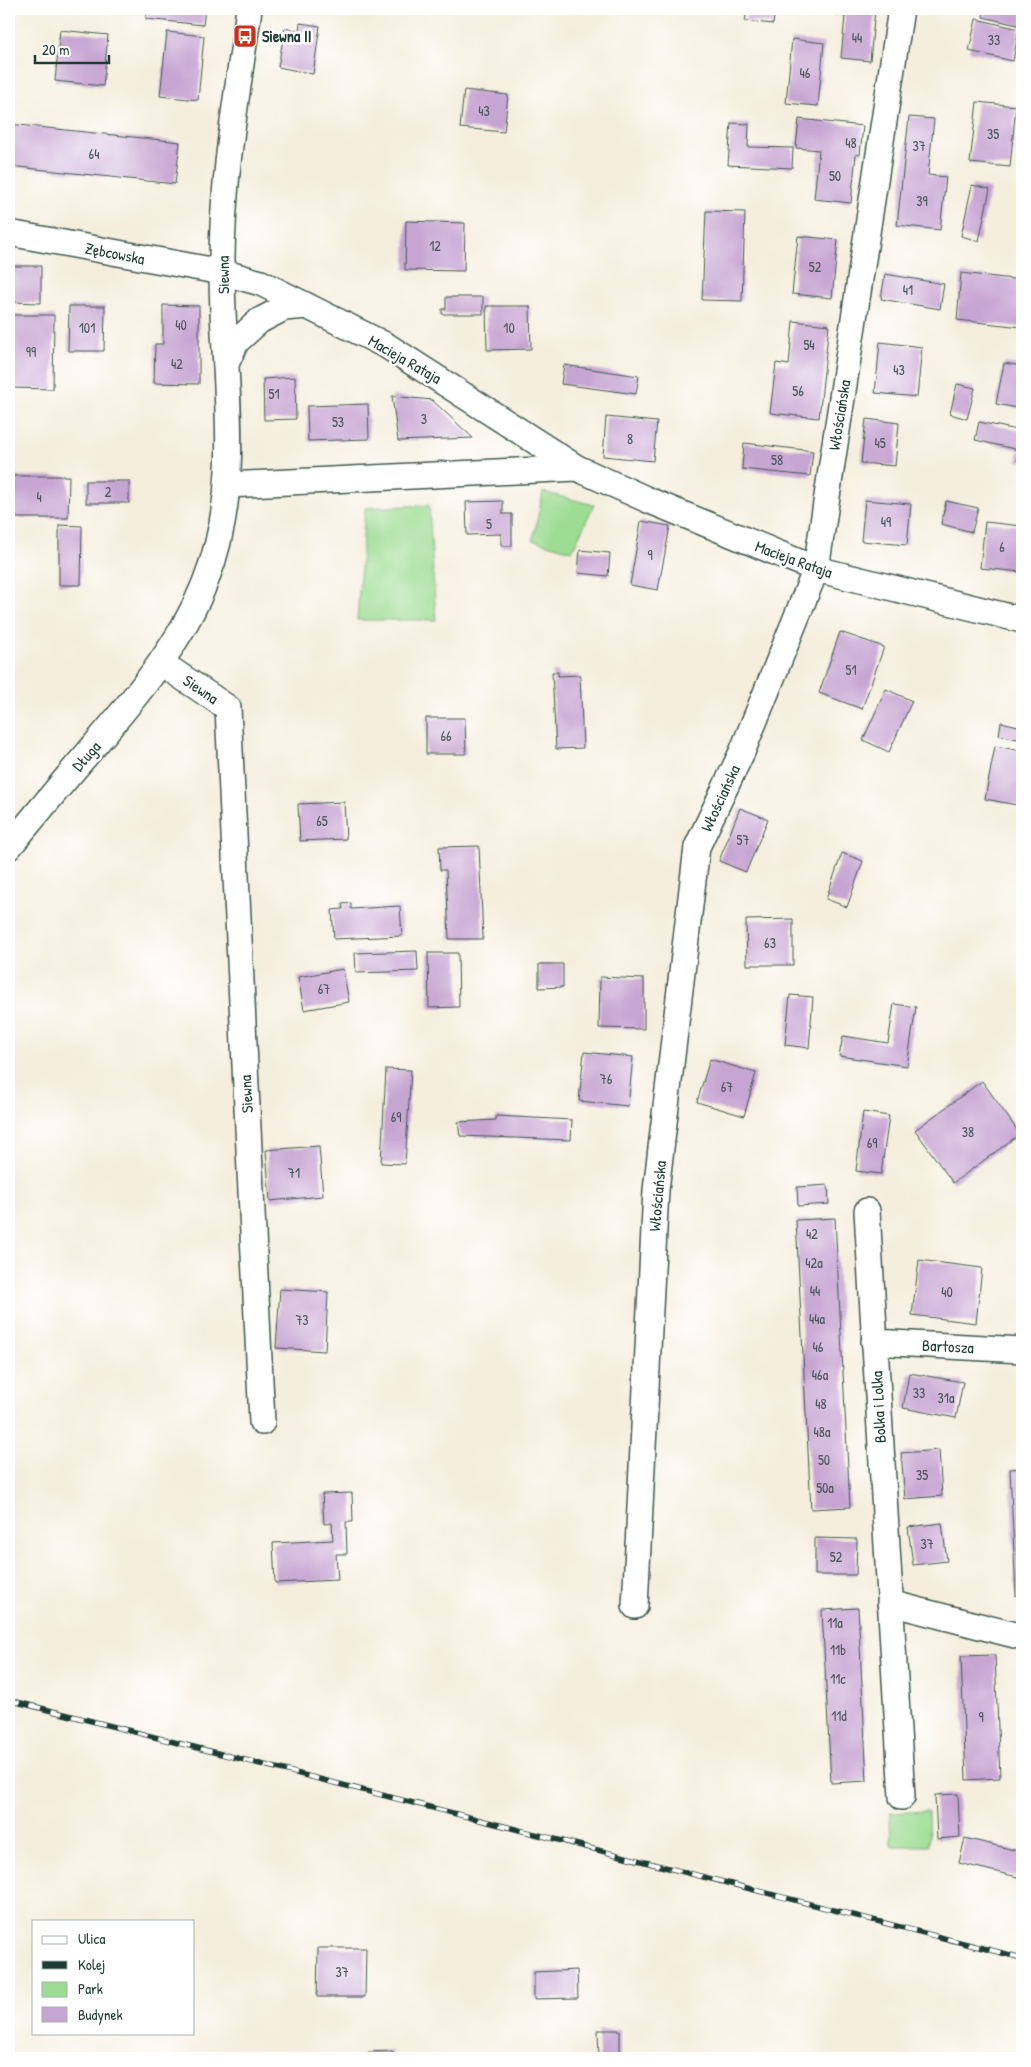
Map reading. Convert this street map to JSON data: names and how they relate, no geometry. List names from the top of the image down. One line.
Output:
{"streets":{"street":["Zębcowska","Siewna","Macieja Rataja","Włościańska","Długa","Bartosza","Bolka i Lolka"]},"crossings":[["Zębcowska","Siewna"],["Zębcowska","Macieja Rataja"],["Siewna","Macieja Rataja"],["Siewna","Długa"],["Macieja Rataja","Włościańska"],["Bartosza","Bolka i Lolka"]],"places":{"bus stop":["Siewna II"]},"house_numbers":["44","33","46","43","35","48","37","64","50","39","12","52","41","40","101","10","54","99","42","43","56","51","3","53","8","45","58","2","4","49","5","6","9","51","66","65","57","63","67","76","67","69","38","69","71","42","42a","44","40","44a","73","46","46a","33","31a","48","48a","50","35","50a","37","52","11a","11b","11c","11d","9","37"],"legend":["Ulica","Kolej","Park","Budynek"],"scale_bar":"20 m"}
